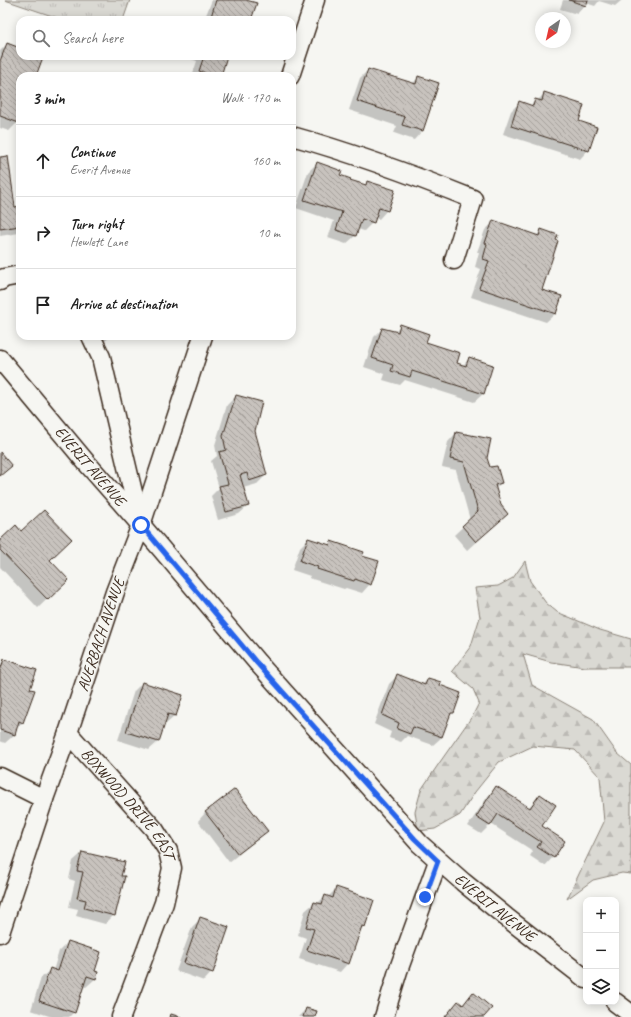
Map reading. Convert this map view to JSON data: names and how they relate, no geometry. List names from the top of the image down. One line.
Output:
{"streets":{"street":["EVERIT AVENUE","AUERBACH AVENUE","BOXWOOD DRIVE EAST"]},"crossings":[["EVERIT AVENUE","AUERBACH AVENUE"],["AUERBACH AVENUE","BOXWOOD DRIVE EAST"]],"north":"bottom left","page":{"search":"Search here","heading":["3 min","Walk · 170 m"],"list":[["Continue","Everit Avenue","160 m"],["Turn right","Hewlett Lane","10 m"],"Arrive at destination"],"map_buttons":["+","−"]}}
